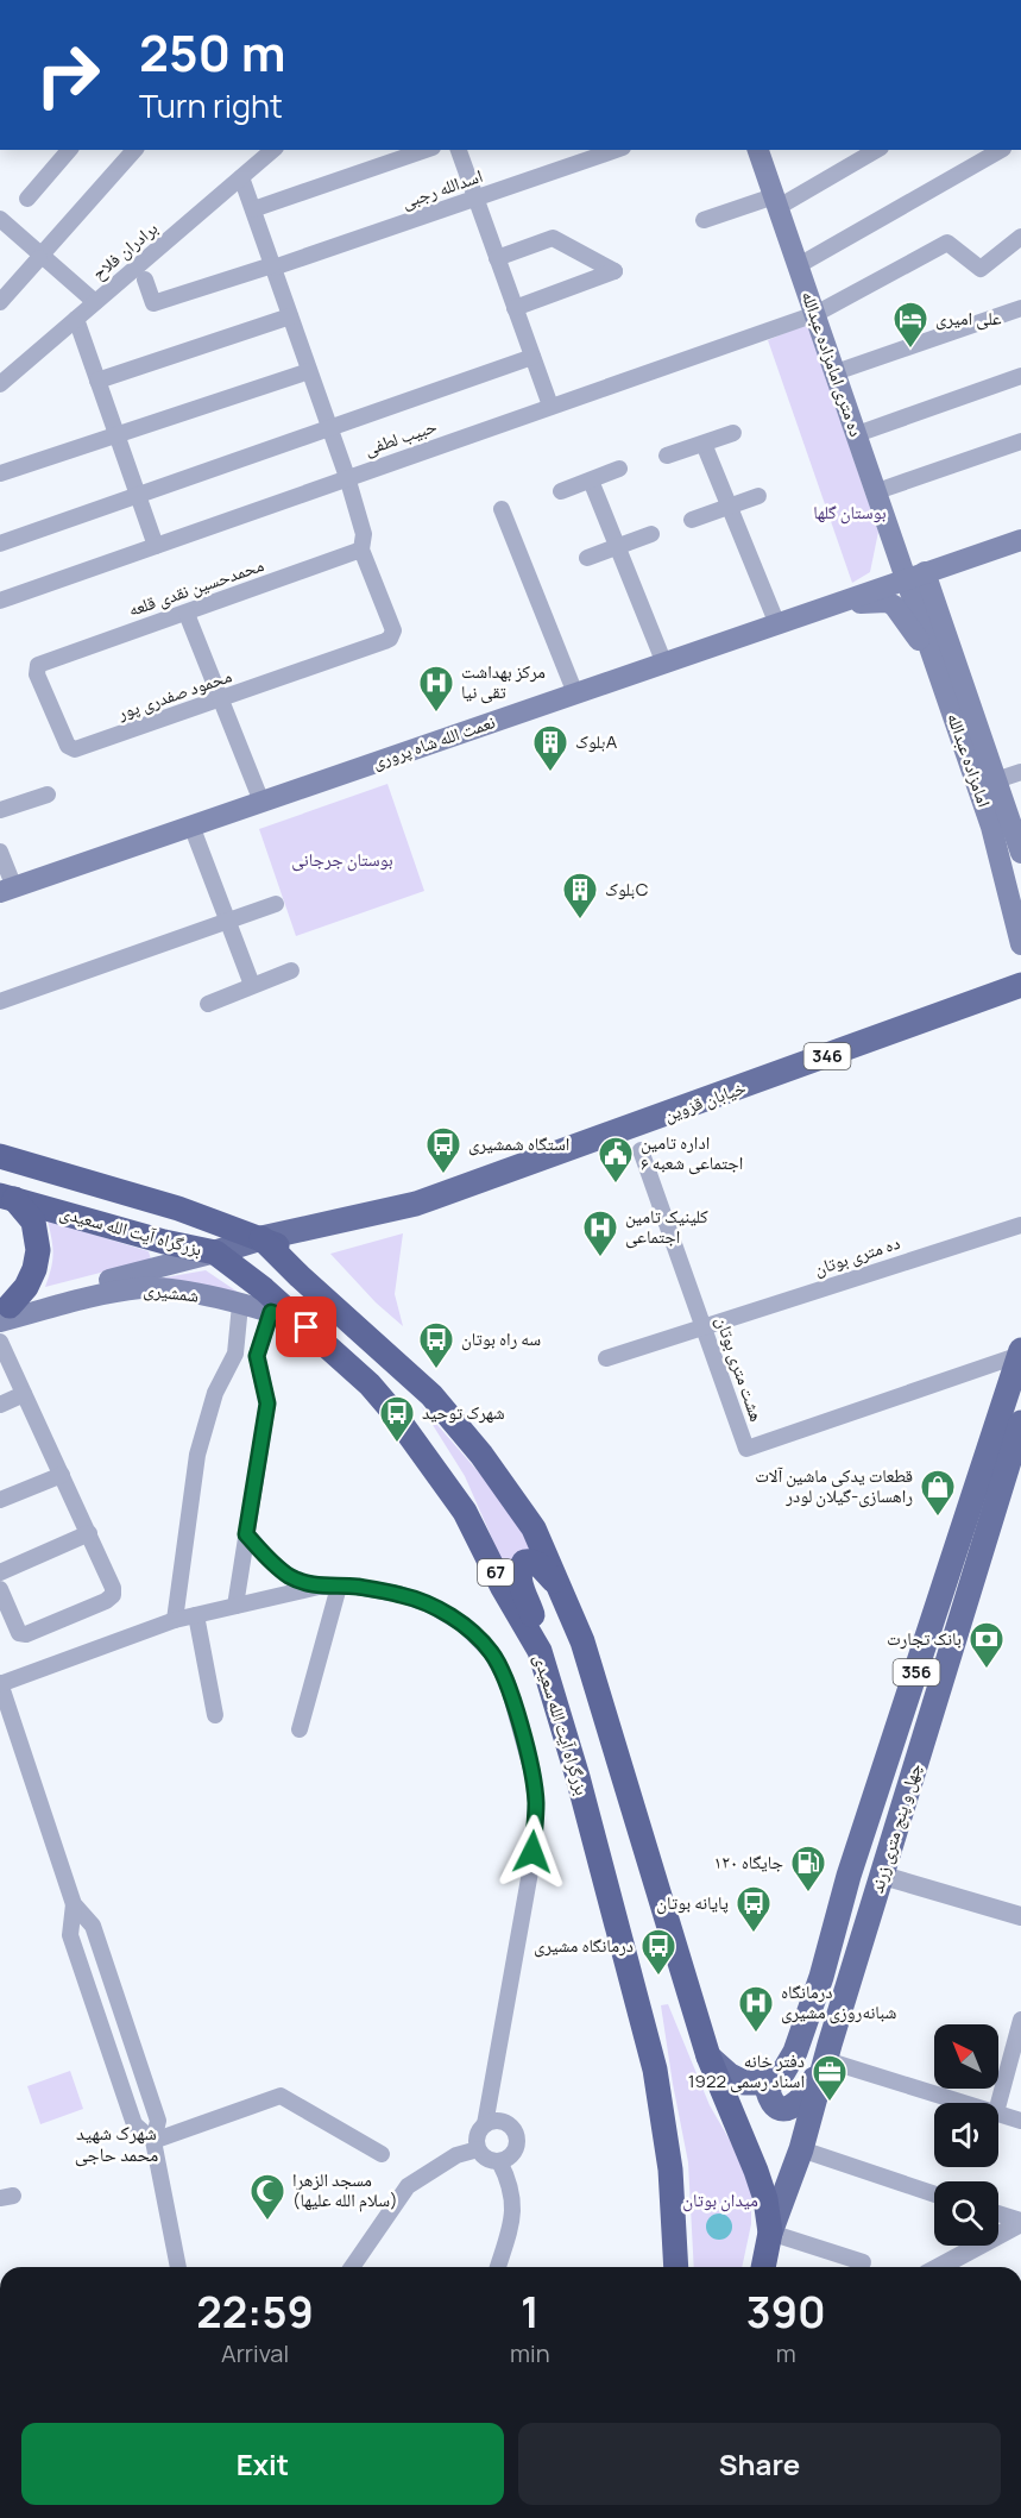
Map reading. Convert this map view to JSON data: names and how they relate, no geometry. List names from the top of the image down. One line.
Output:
{"streets":{"highway":["بزرگراه آیت الله سعیدی","67"],"main road":["ده متری امامزاده عبدالله","نعمت الله شاه پروری","امامزاده عبدالله","346","خیابان قزوین","شمشیری","356","چهل و پنج متری زرند"],"street":["اسدالله رجبی","برادران فلاح","حبیب لطفی","محمدحسین نقدی قلعه","محمود صفدری پور","ده متری بوتان","هشت متری بوتان"]},"crossings":[["ده متری امامزاده عبدالله","حبیب لطفی"],["ده متری امامزاده عبدالله","نعمت الله شاه پروری"],["ده متری امامزاده عبدالله","امامزاده عبدالله"],["محمدحسین نقدی قلعه","محمود صفدری پور"],["نعمت الله شاه پروری","امامزاده عبدالله"],["خیابان قزوین","بزرگراه آیت الله سعیدی"],["خیابان قزوین","شمشیری"],["بزرگراه آیت الله سعیدی","شمشیری"],["بزرگراه آیت الله سعیدی","چهل و پنج متری زرند"],["ده متری بوتان","هشت متری بوتان"],["هشت متری بوتان","چهل و پنج متری زرند"]],"districts":["شهرک شهید محمد حاجی"],"parks":["بوستان گلها","بوستان جرجانی","میدان بوتان"],"places":{"hotel":["علی امیری"],"hospital":["مرکز بهداشت تقی نیا","کلینیک تامین اجتماعی","درمانگاه شبانه‌روزی مشیری"],"building":["بلوکA","بلوکC"],"bus stop":["استگاه شمشیری","سه راه بوتان","شهرک توحید","پایانه بوتان","درمانگاه مشیری"],"public building":["اداره تامین اجتماعی شعبه ۶"],"shop":["قطعات یدکی ماشین آلات راهسازی-گیلان لودر"],"bank":["بانک تجارت"],"fuel station":["جایگاه ۱۲۰"],"office":["دفتر خانه اسناد رسمی 1922"],"mosque":["مسجد الزهرا (سلام الله علیها)"]},"north":"top left","page":{"turn":["250 m","Turn right"],"eta":["22:59","Arrival","1","min","390","m"],"buttons":["Exit","Share"]}}
